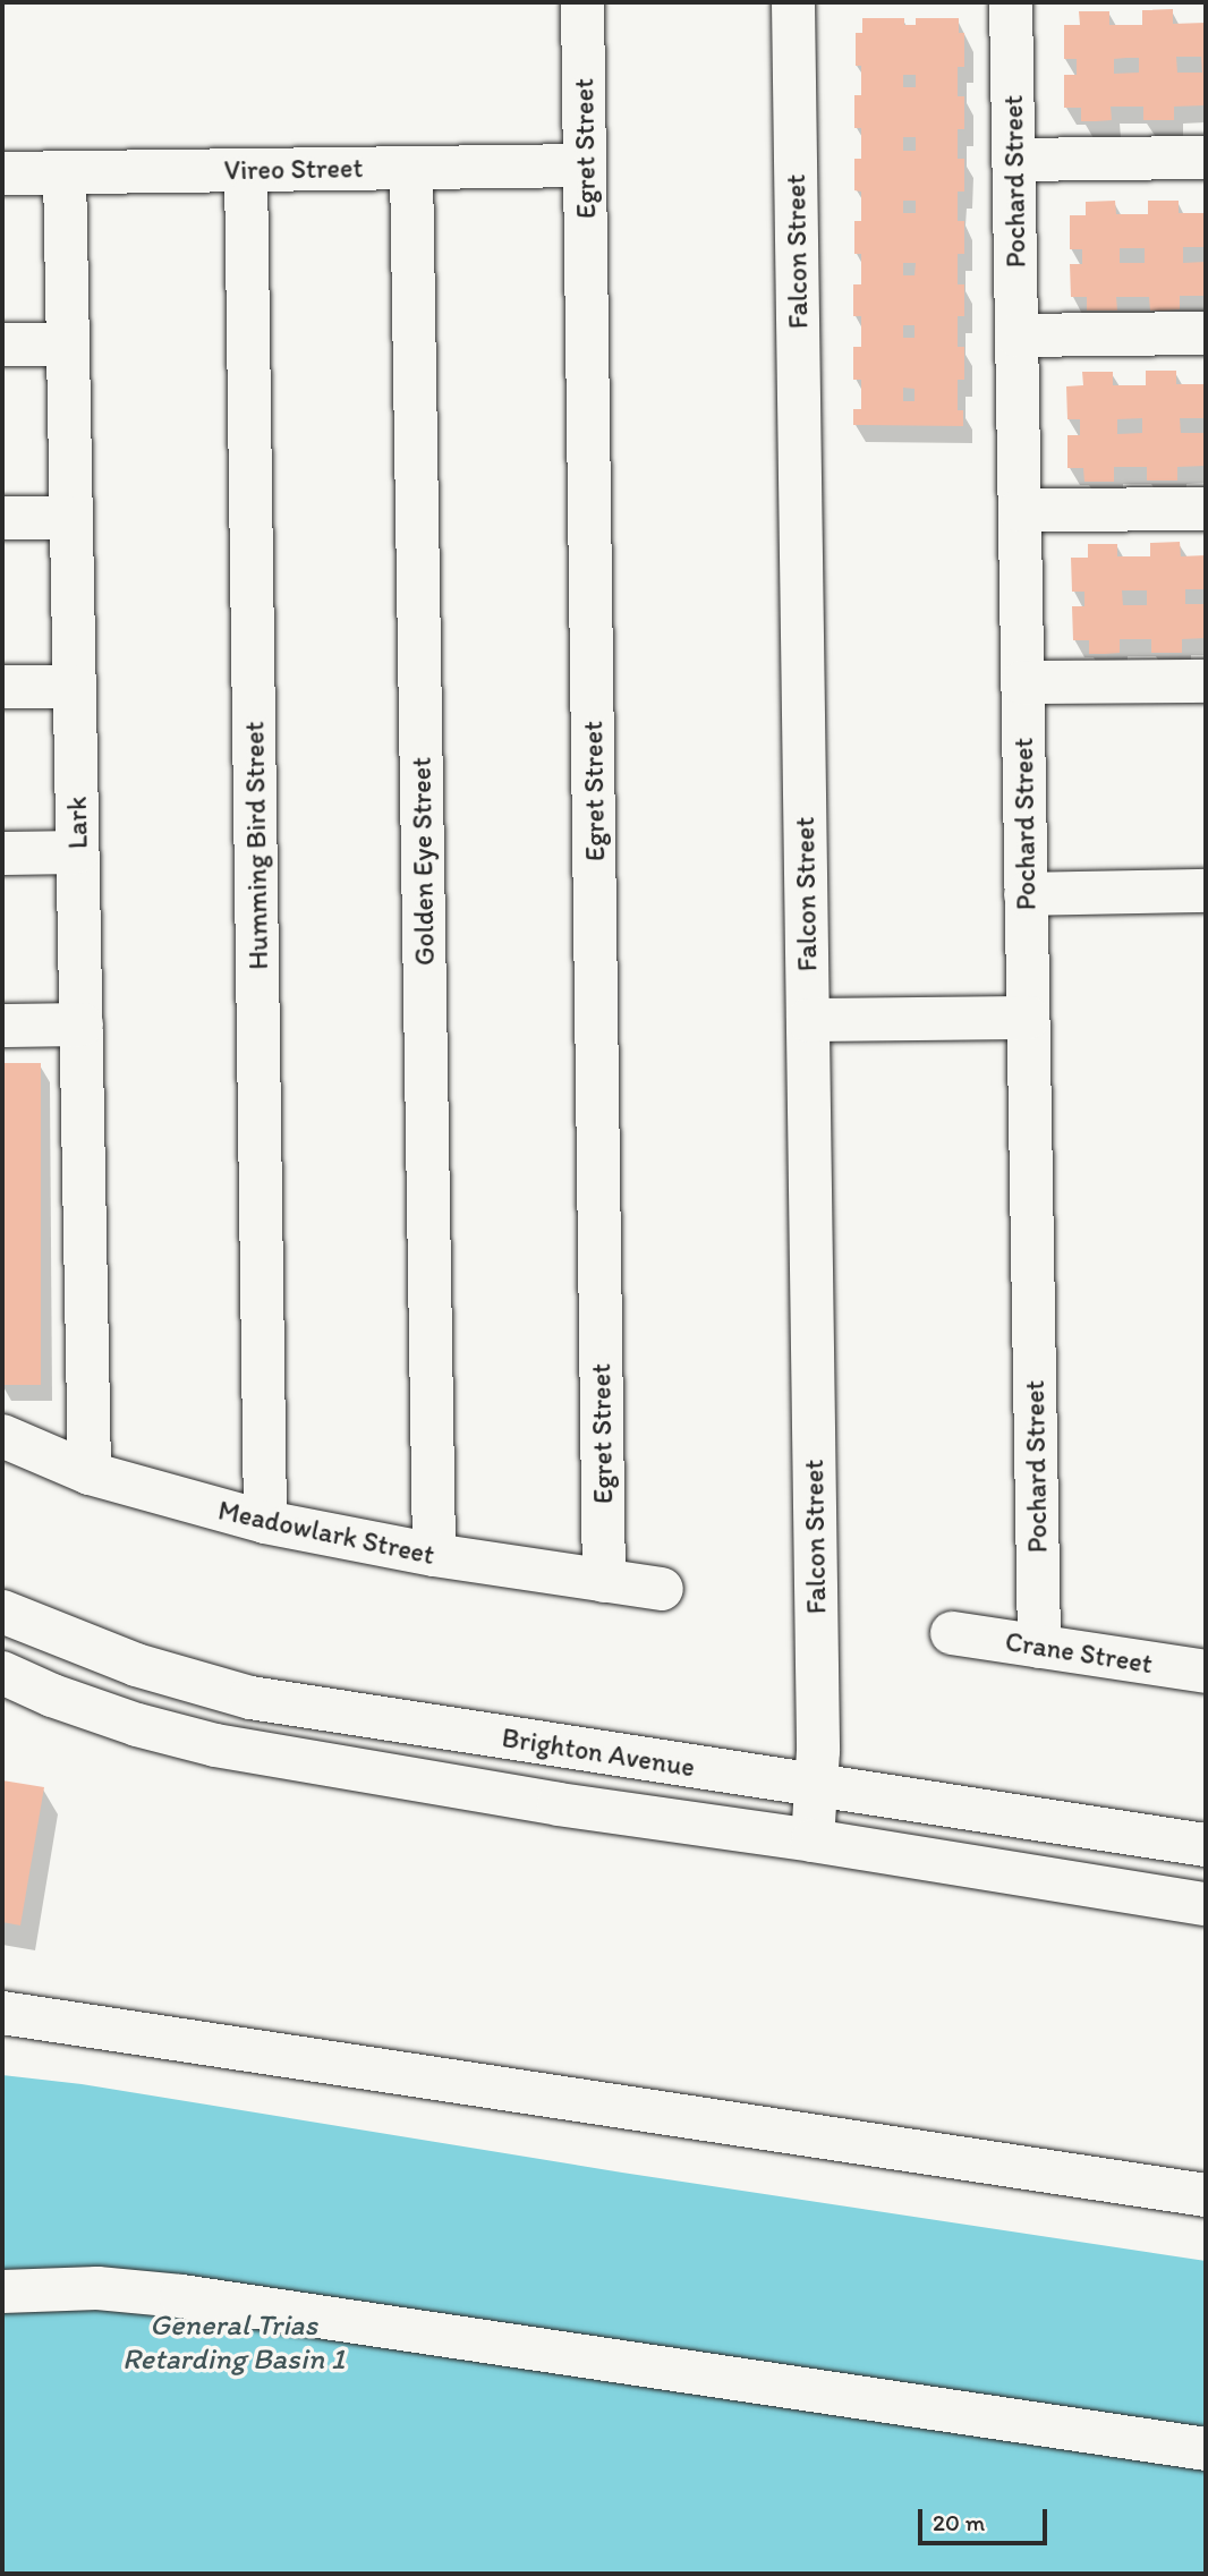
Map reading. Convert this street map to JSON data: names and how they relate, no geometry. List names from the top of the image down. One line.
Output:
{"streets":{"street":["Egret Street","Vireo Street","Pochard Street","Falcon Street","Lark","Humming Bird Street","Golden Eye Street","Meadowlark Street","Crane Street","Brighton Avenue"]},"crossings":[["Egret Street","Vireo Street"],["Egret Street","Meadowlark Street"],["Vireo Street","Lark"],["Vireo Street","Humming Bird Street"],["Vireo Street","Golden Eye Street"],["Pochard Street","Crane Street"],["Falcon Street","Brighton Avenue"],["Lark","Meadowlark Street"],["Humming Bird Street","Meadowlark Street"],["Golden Eye Street","Meadowlark Street"]],"water":["General Trias Retarding Basin 1"],"scale_bar":"20 m"}
